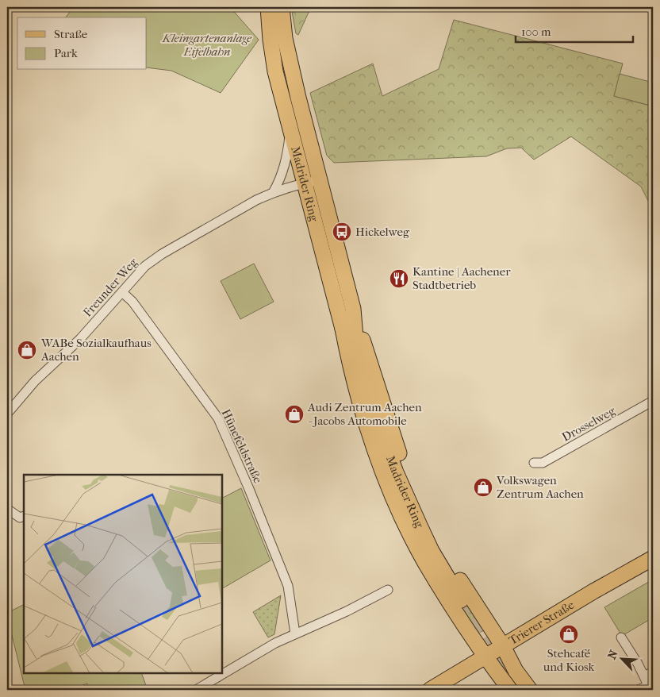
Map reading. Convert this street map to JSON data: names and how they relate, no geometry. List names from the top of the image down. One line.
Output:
{"streets":{"main road":["Madrider Ring","Trierer Straße"],"street":["Freunder Weg","Drosselweg","Hünefeldstraße"]},"crossings":[["Madrider Ring","Freunder Weg"],["Freunder Weg","Hünefeldstraße"]],"parks":["Kleingartenanlage Eifelbahn"],"places":{"bus stop":["Hickelweg"],"restaurant":["Kantine | Aachener Stadtbetrieb"],"shop":["WABe Sozialkaufhaus Aachen","Audi Zentrum Aachen - Jacobs Automobile","Volkswagen Zentrum Aachen","Stehcafé und Kiosk"]},"legend":["Straße","Park"],"scale_bar":"100 m","north":"top left"}
